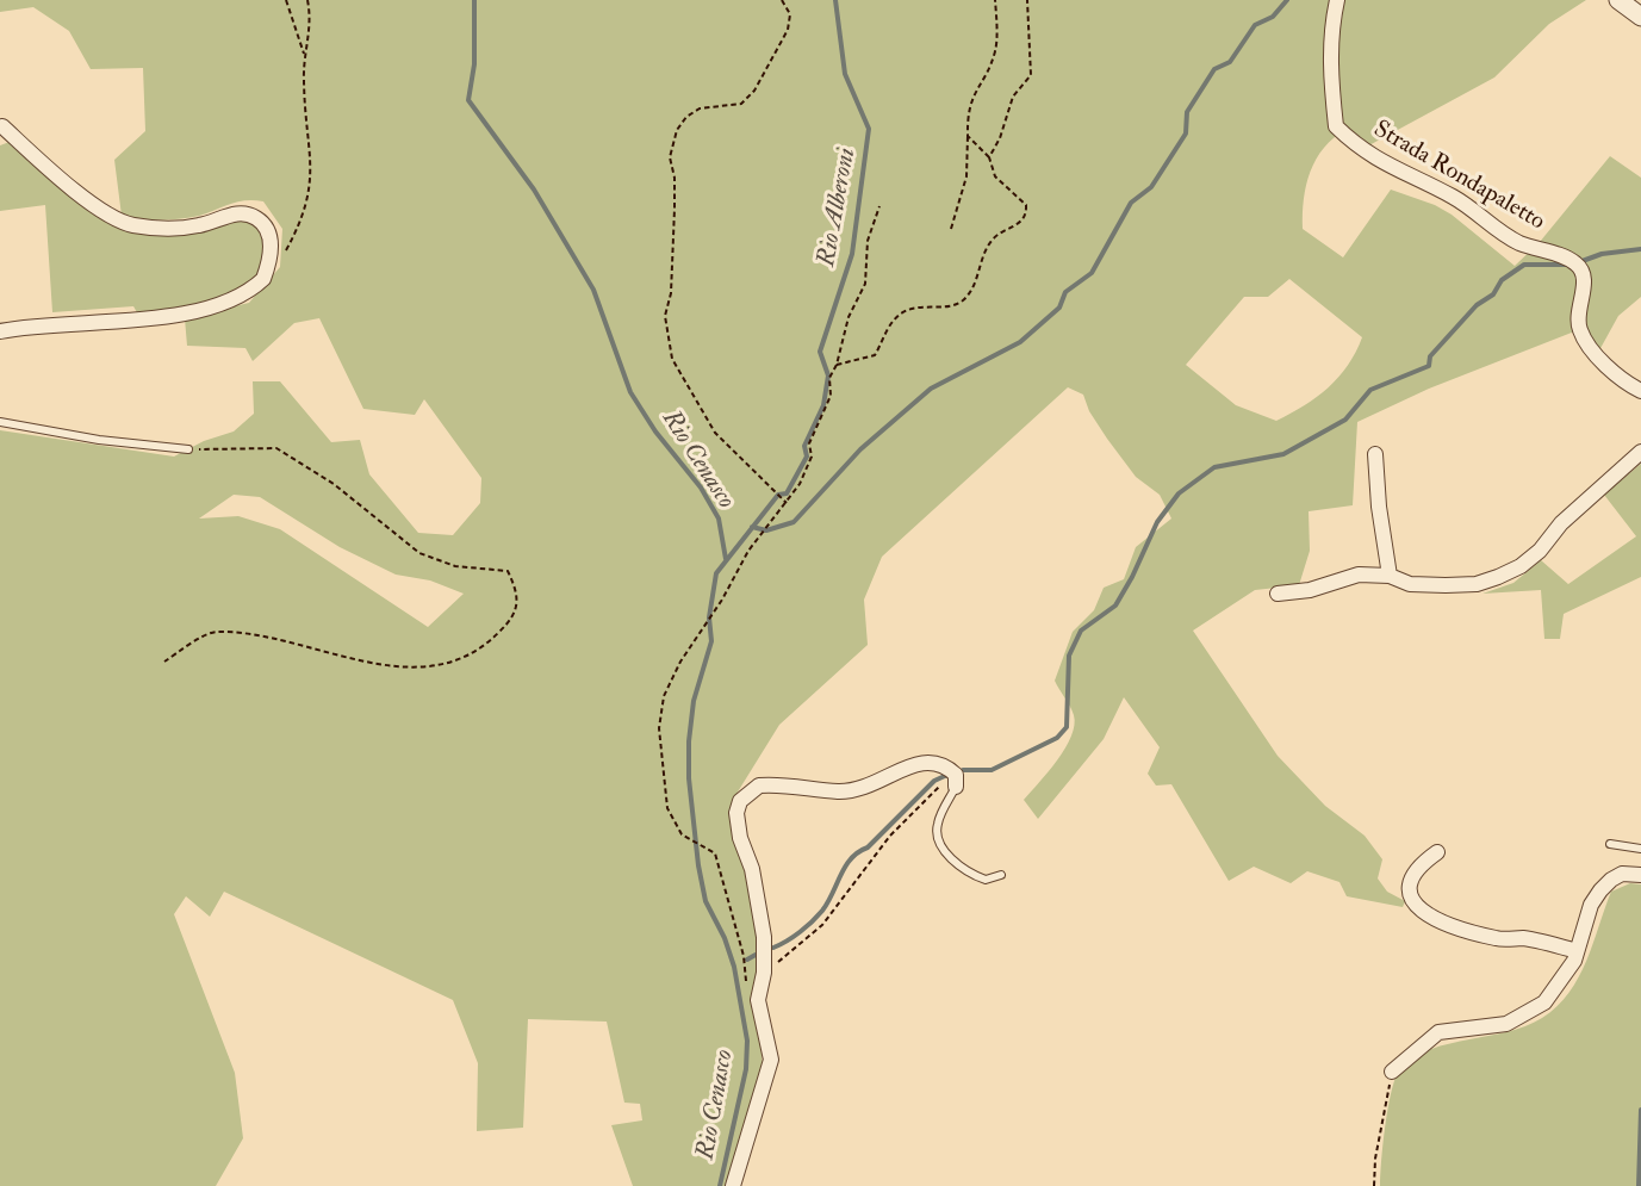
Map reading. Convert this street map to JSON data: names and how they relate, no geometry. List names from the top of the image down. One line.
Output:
{"streets":{"street":["Strada Rondapaletto"]},"water":["Rio Alberoni","Rio Cenasco"]}
